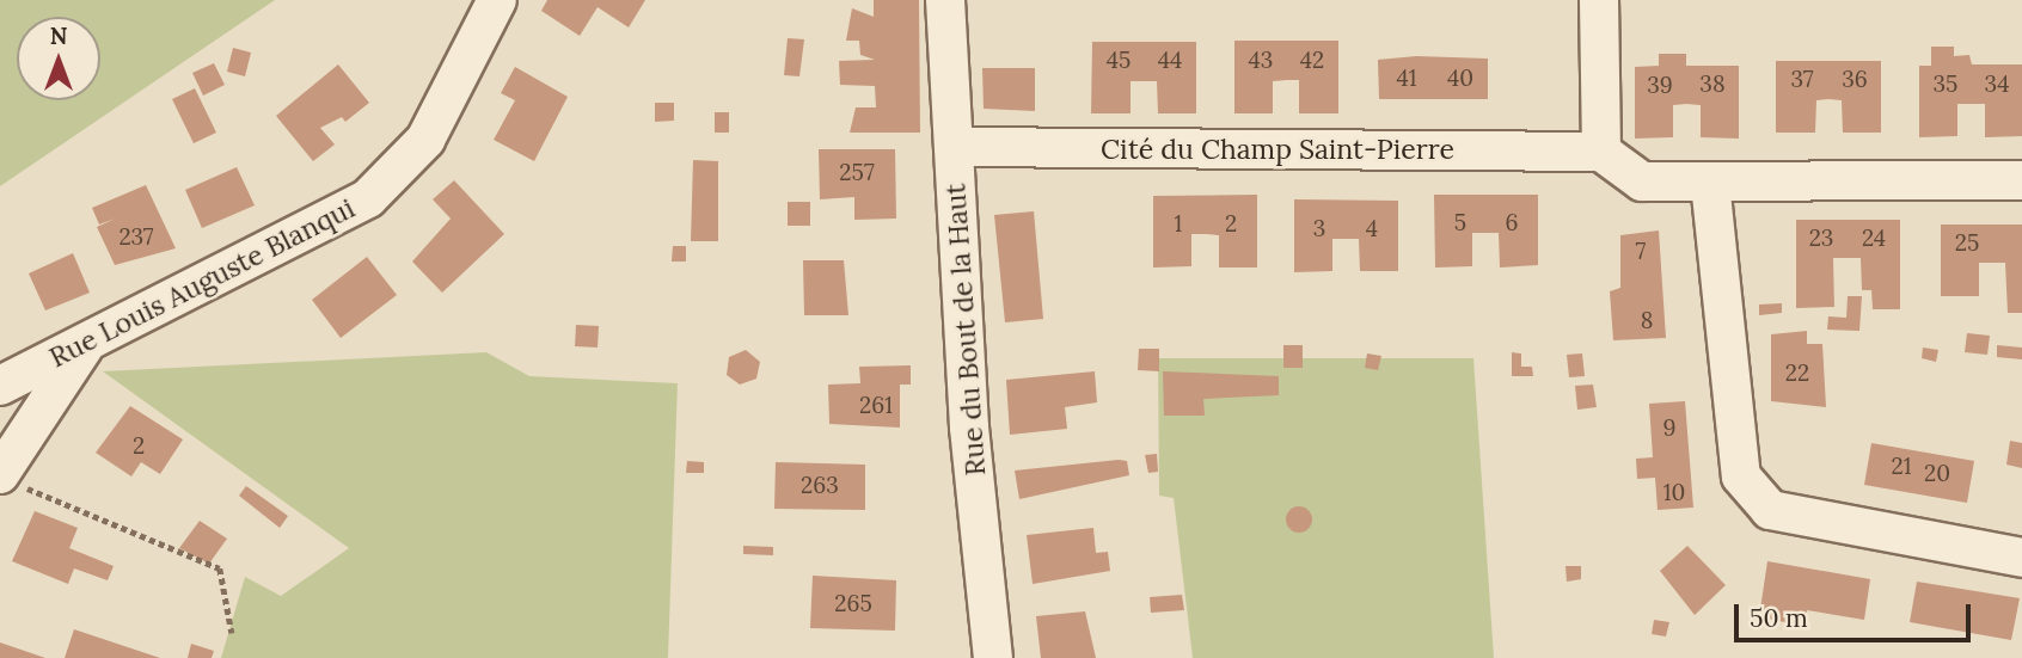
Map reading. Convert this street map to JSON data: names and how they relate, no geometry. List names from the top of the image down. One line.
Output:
{"streets":{"street":["Cité du Champ Saint-Pierre","Rue Louis Auguste Blanqui","Rue du Bout de la Haut"]},"crossings":[["Cité du Champ Saint-Pierre","Rue du Bout de la Haut"]],"house_numbers":["45","44","43","42","41","40","37","36","38","35","34","39","257","5","6","1","2","3","4","237","23","24","25","7","8","22","261","9","2","21","20","263","10","265"],"scale_bar":"50 m","north":"top"}
